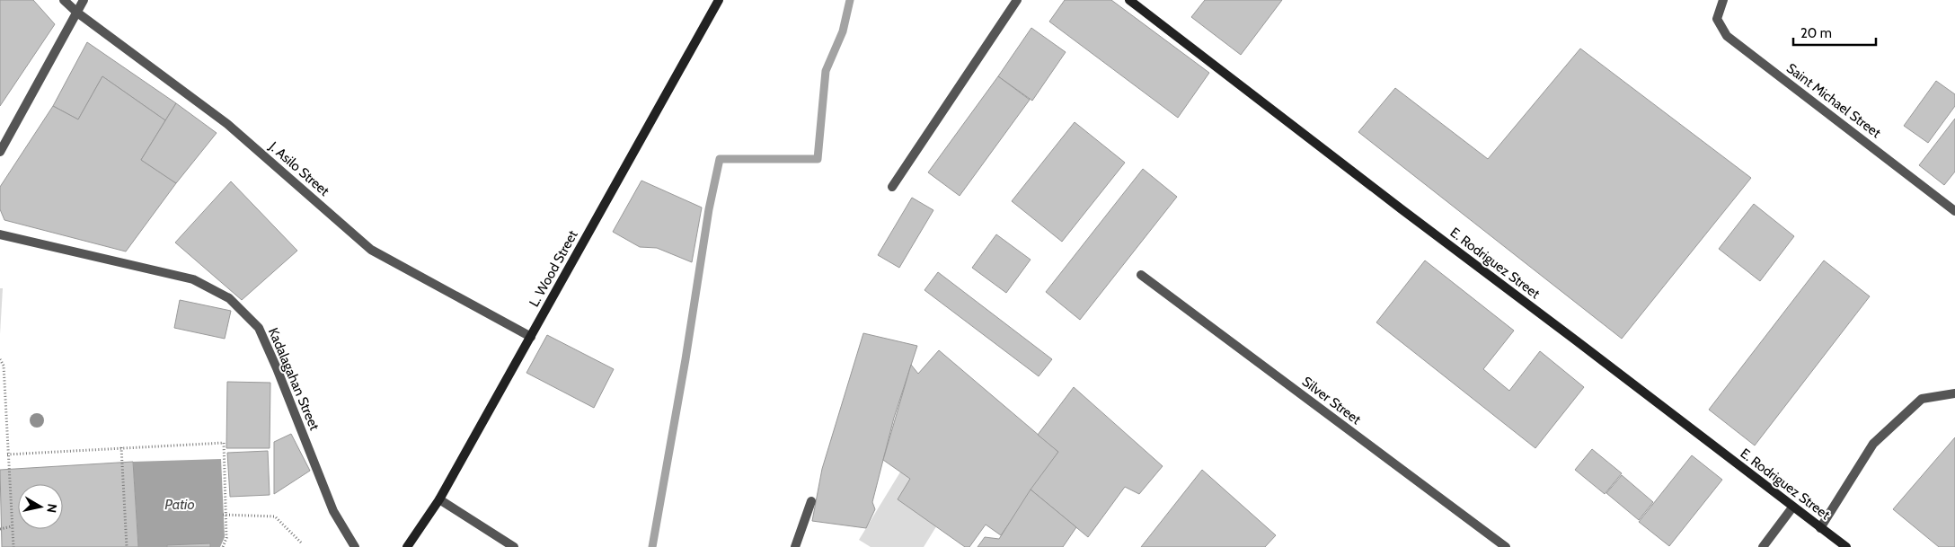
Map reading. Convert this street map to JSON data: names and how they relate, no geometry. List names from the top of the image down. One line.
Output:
{"streets":{"street":["Saint Michael Street","J. Asilo Street","E. Rodriguez Street","L. Wood Street","Kadalagahan Street","Silver Street"]},"crossings":[["J. Asilo Street","L. Wood Street"]],"water":["Patio"],"scale_bar":"20 m","north":"right"}
